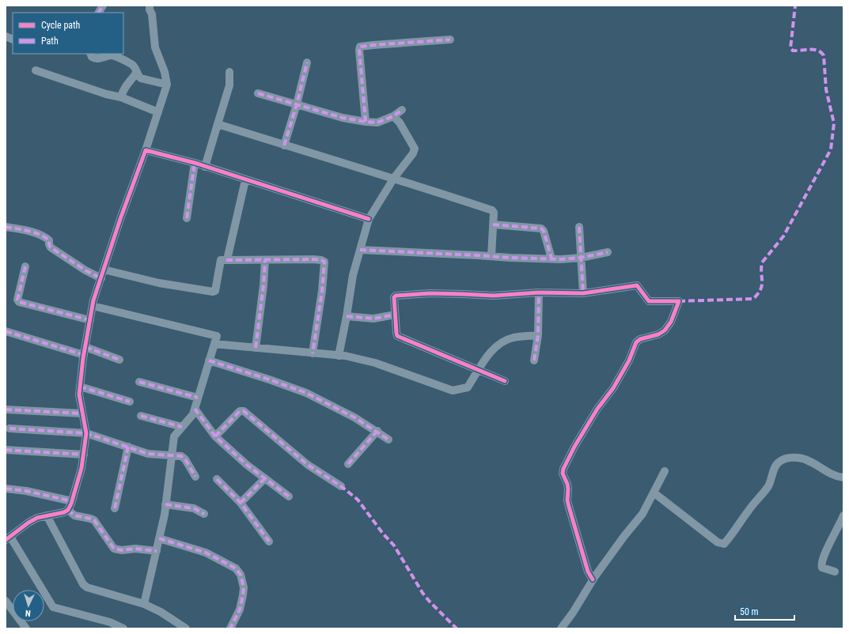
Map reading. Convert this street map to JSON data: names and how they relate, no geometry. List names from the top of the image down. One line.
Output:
{"legend":["Cycle path","Path"],"scale_bar":"50 m","north":"bottom"}
